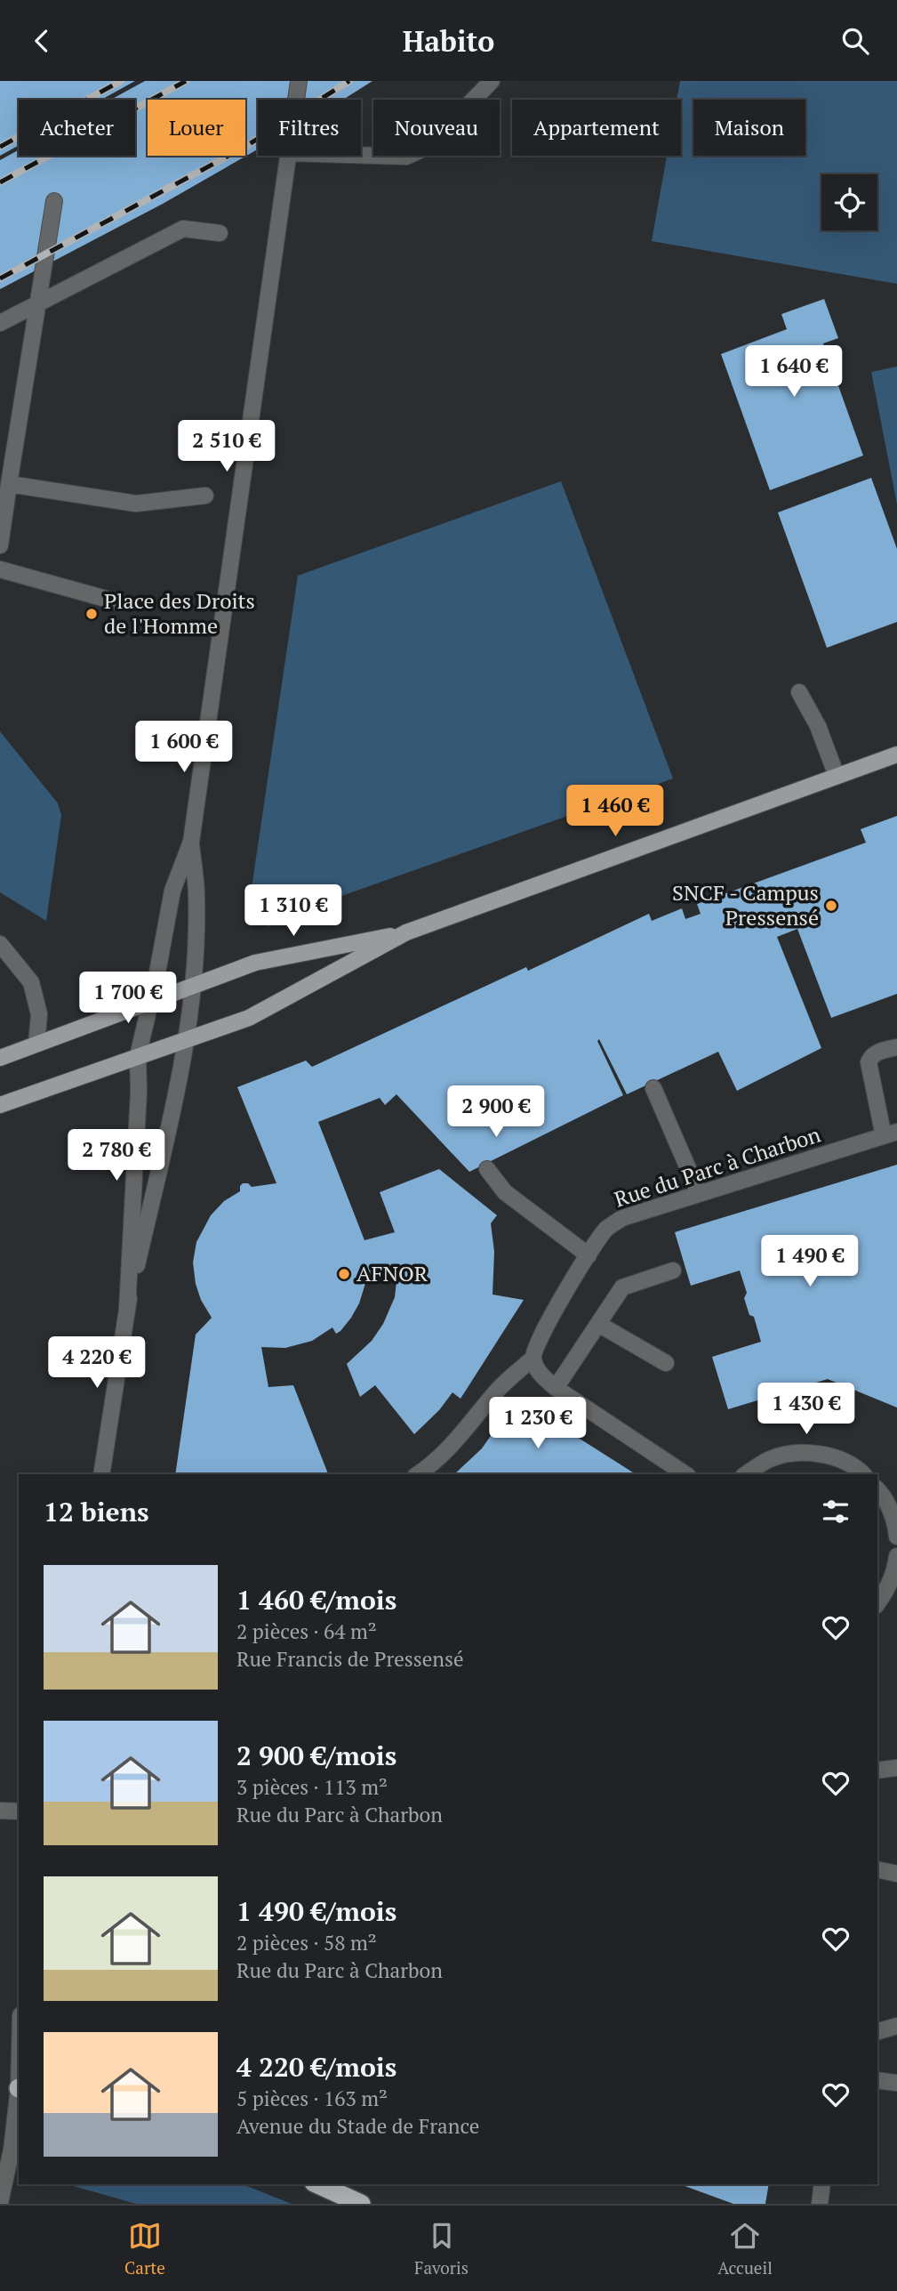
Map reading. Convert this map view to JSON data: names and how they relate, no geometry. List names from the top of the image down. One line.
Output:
{"streets":{"street":["Rue du Parc à Charbon"]},"places":["Place des Droits de l'Homme","SNCF - Campus Pressensé","AFNOR"],"page":{"header":"Habito","chip":["Acheter","Louer","Filtres","Nouveau","Appartement","Maison"],"price":["1 640 €","2 510 €","1 600 €","1 460 €","1 310 €","1 700 €","2 900 €","2 780 €","1 490 €","4 220 €","1 430 €","1 230 €"],"heading":"12 biens","list":[{"name":"1 460 €/mois","note":"2 pièces · 64 m² · Rue Francis de Pressensé"},{"name":"2 900 €/mois","note":"3 pièces · 113 m² · Rue du Parc à Charbon"},{"name":"1 490 €/mois","note":"2 pièces · 58 m² · Rue du Parc à Charbon"},{"name":"4 220 €/mois","note":"5 pièces · 163 m² · Avenue du Stade de France"}],"tabs":["Carte","Favoris","Accueil"]}}
